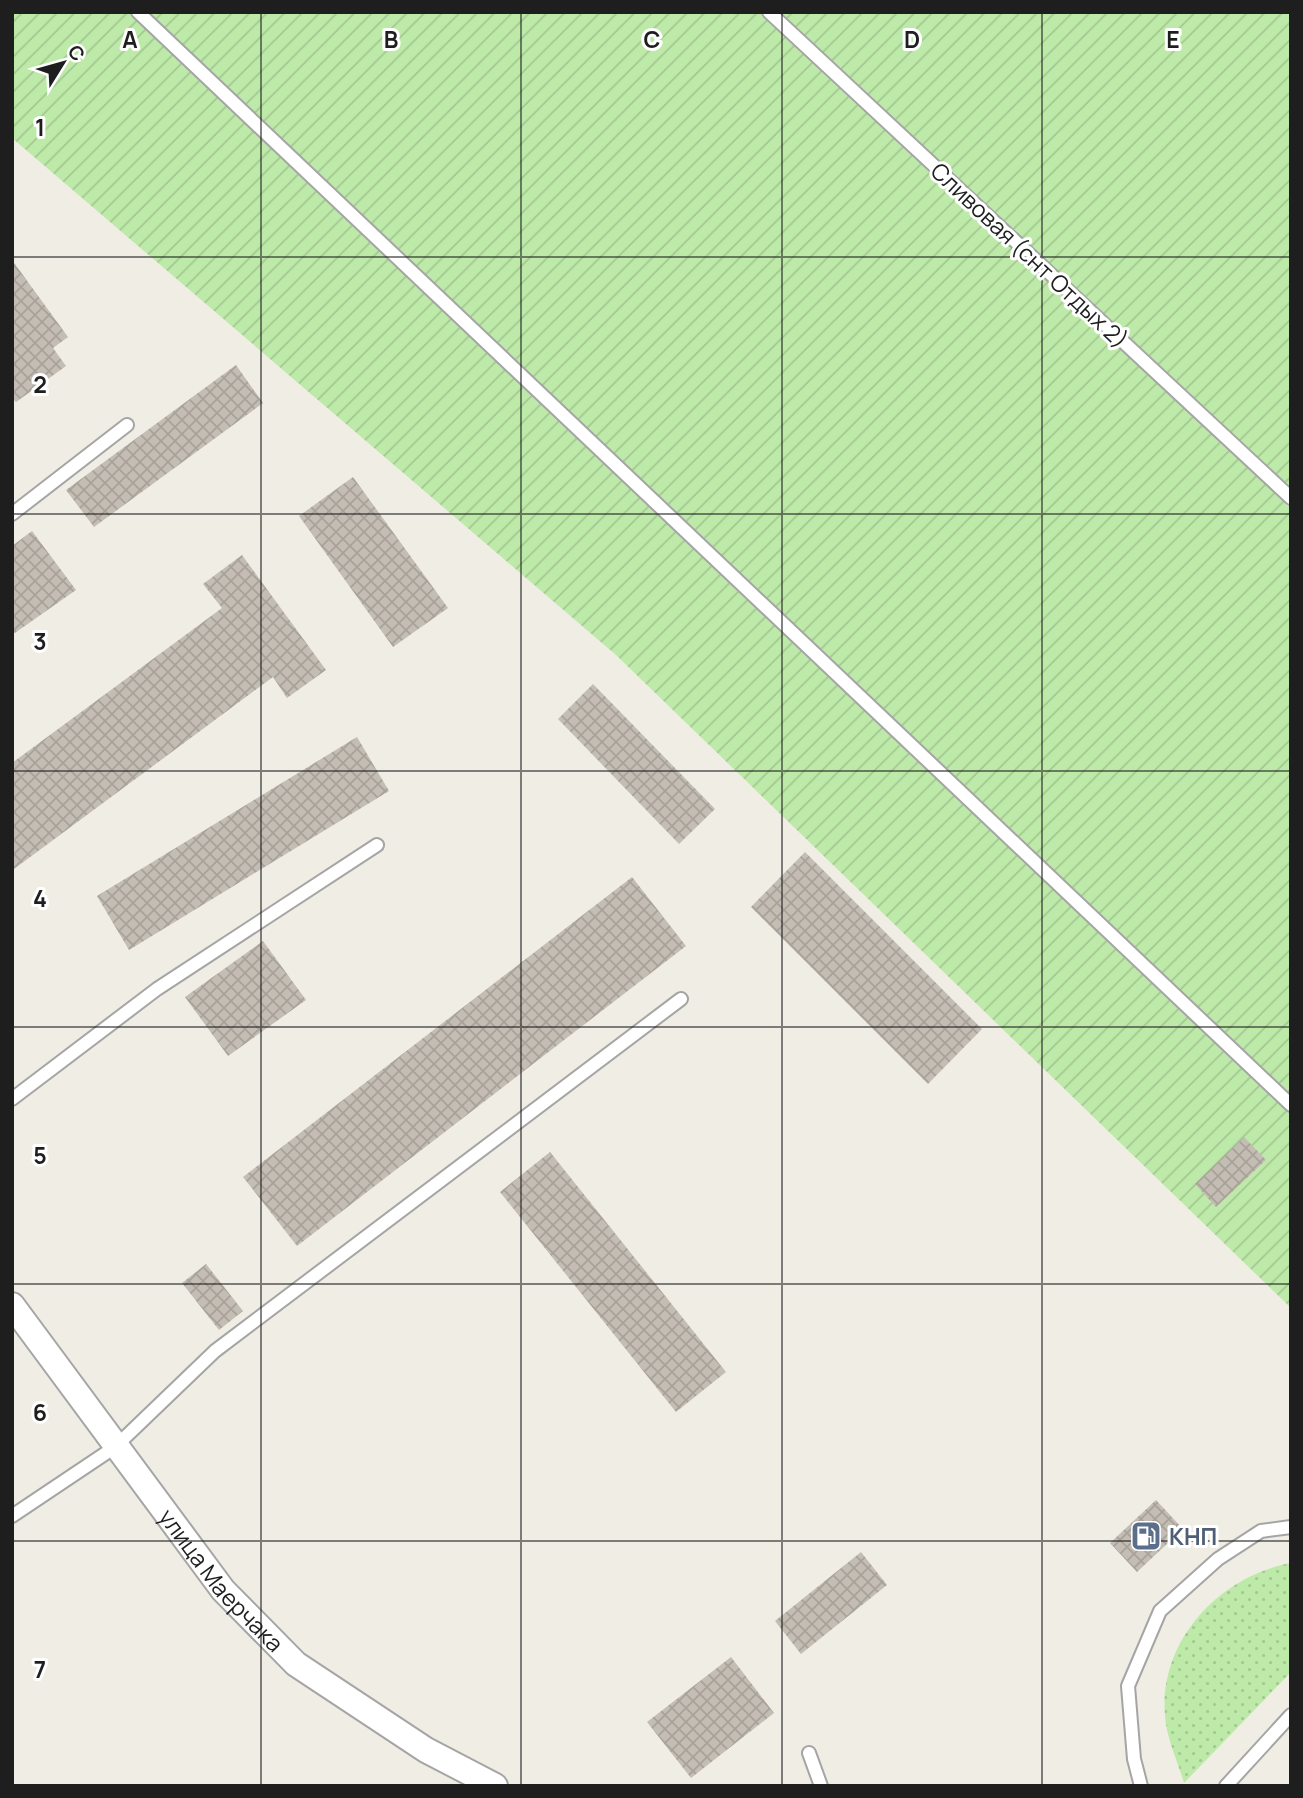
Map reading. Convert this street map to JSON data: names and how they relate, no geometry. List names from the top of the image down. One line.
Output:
{"streets":{"street":["улица Маерчака"],"lane":["Сливовая (снт Отдых 2)"]},"places":{"fuel station":["КНП"]},"north":"top right","grid":{"columns":["A","B","C","D","E"],"rows":["1","2","3","4","5","6","7"]}}
